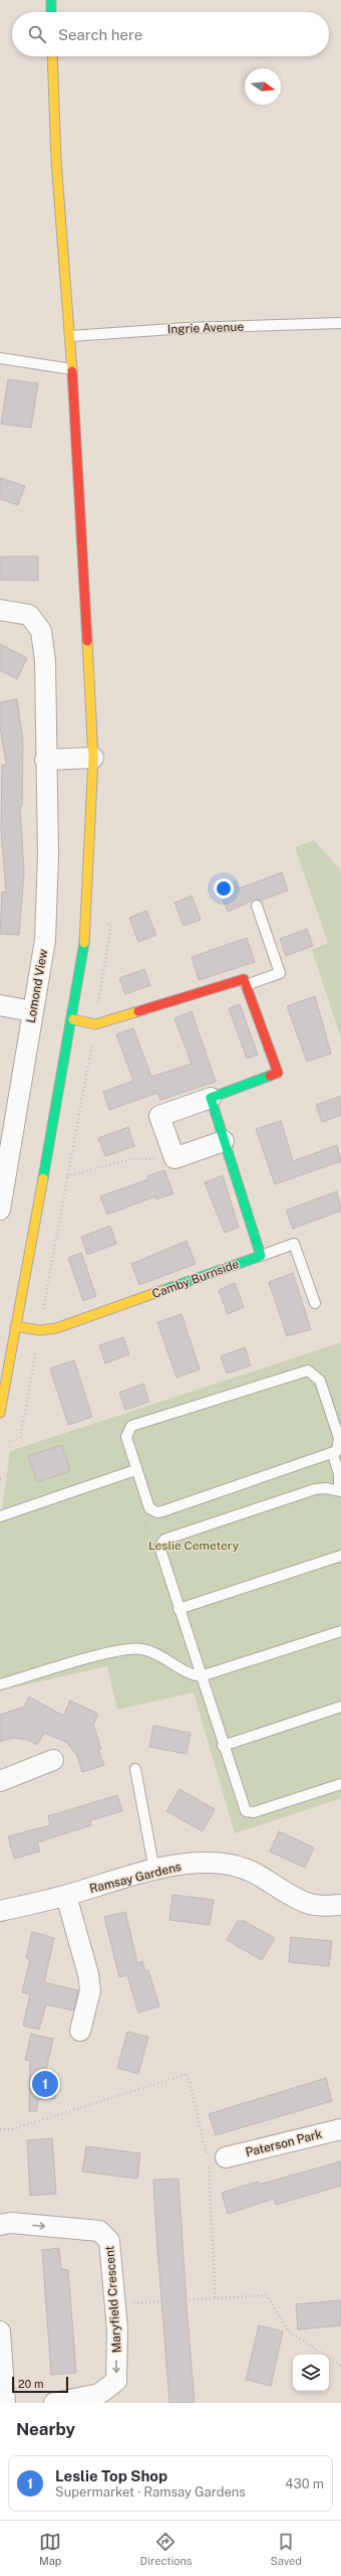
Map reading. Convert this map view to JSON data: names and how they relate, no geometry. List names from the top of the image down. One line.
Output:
{"streets":{"main road":["Camby Burnside"],"street":["Lomond View","Ramsay Gardens","Paterson Park","Maryfield Crescent"],"lane":["Ingrie Avenue"]},"parks":["Leslie Cemetery"],"scale_bar":"20 m","north":"right","page":{"search":"Search here","pins":"1","scale":"20 m","heading":"Nearby","list":[{"mark":"1","name":"Leslie Top Shop","note":"Supermarket · Ramsay Gardens","value":"430 m"}],"nav":["Map","Directions","Saved"]}}
